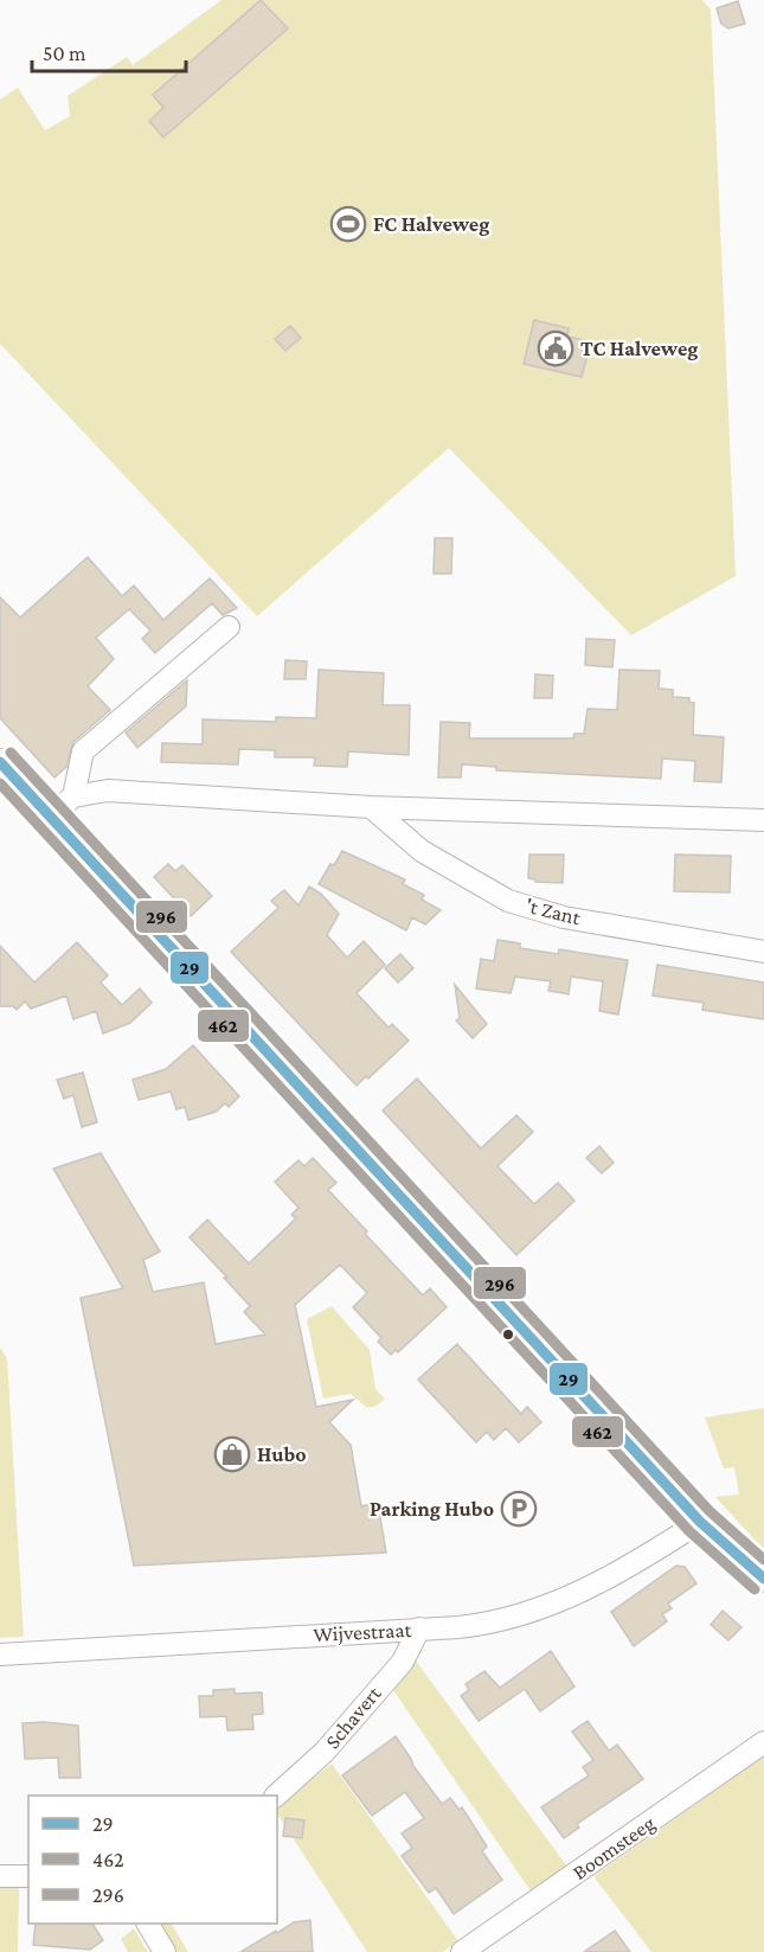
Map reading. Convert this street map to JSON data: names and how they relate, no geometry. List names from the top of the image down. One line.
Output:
{"streets":{"street":["'t Zant","Wijvestraat","Schavert","Boomsteeg"]},"crossings":[["Wijvestraat","Schavert"]],"places":{"sports":["FC Halveweg"],"public building":["TC Halveweg"],"shop":["Hubo"],"parking":["Parking Hubo"]},"lines":["transit line 296","transit line 29","transit line 462"],"legend":["29","462","296"],"scale_bar":"50 m"}
